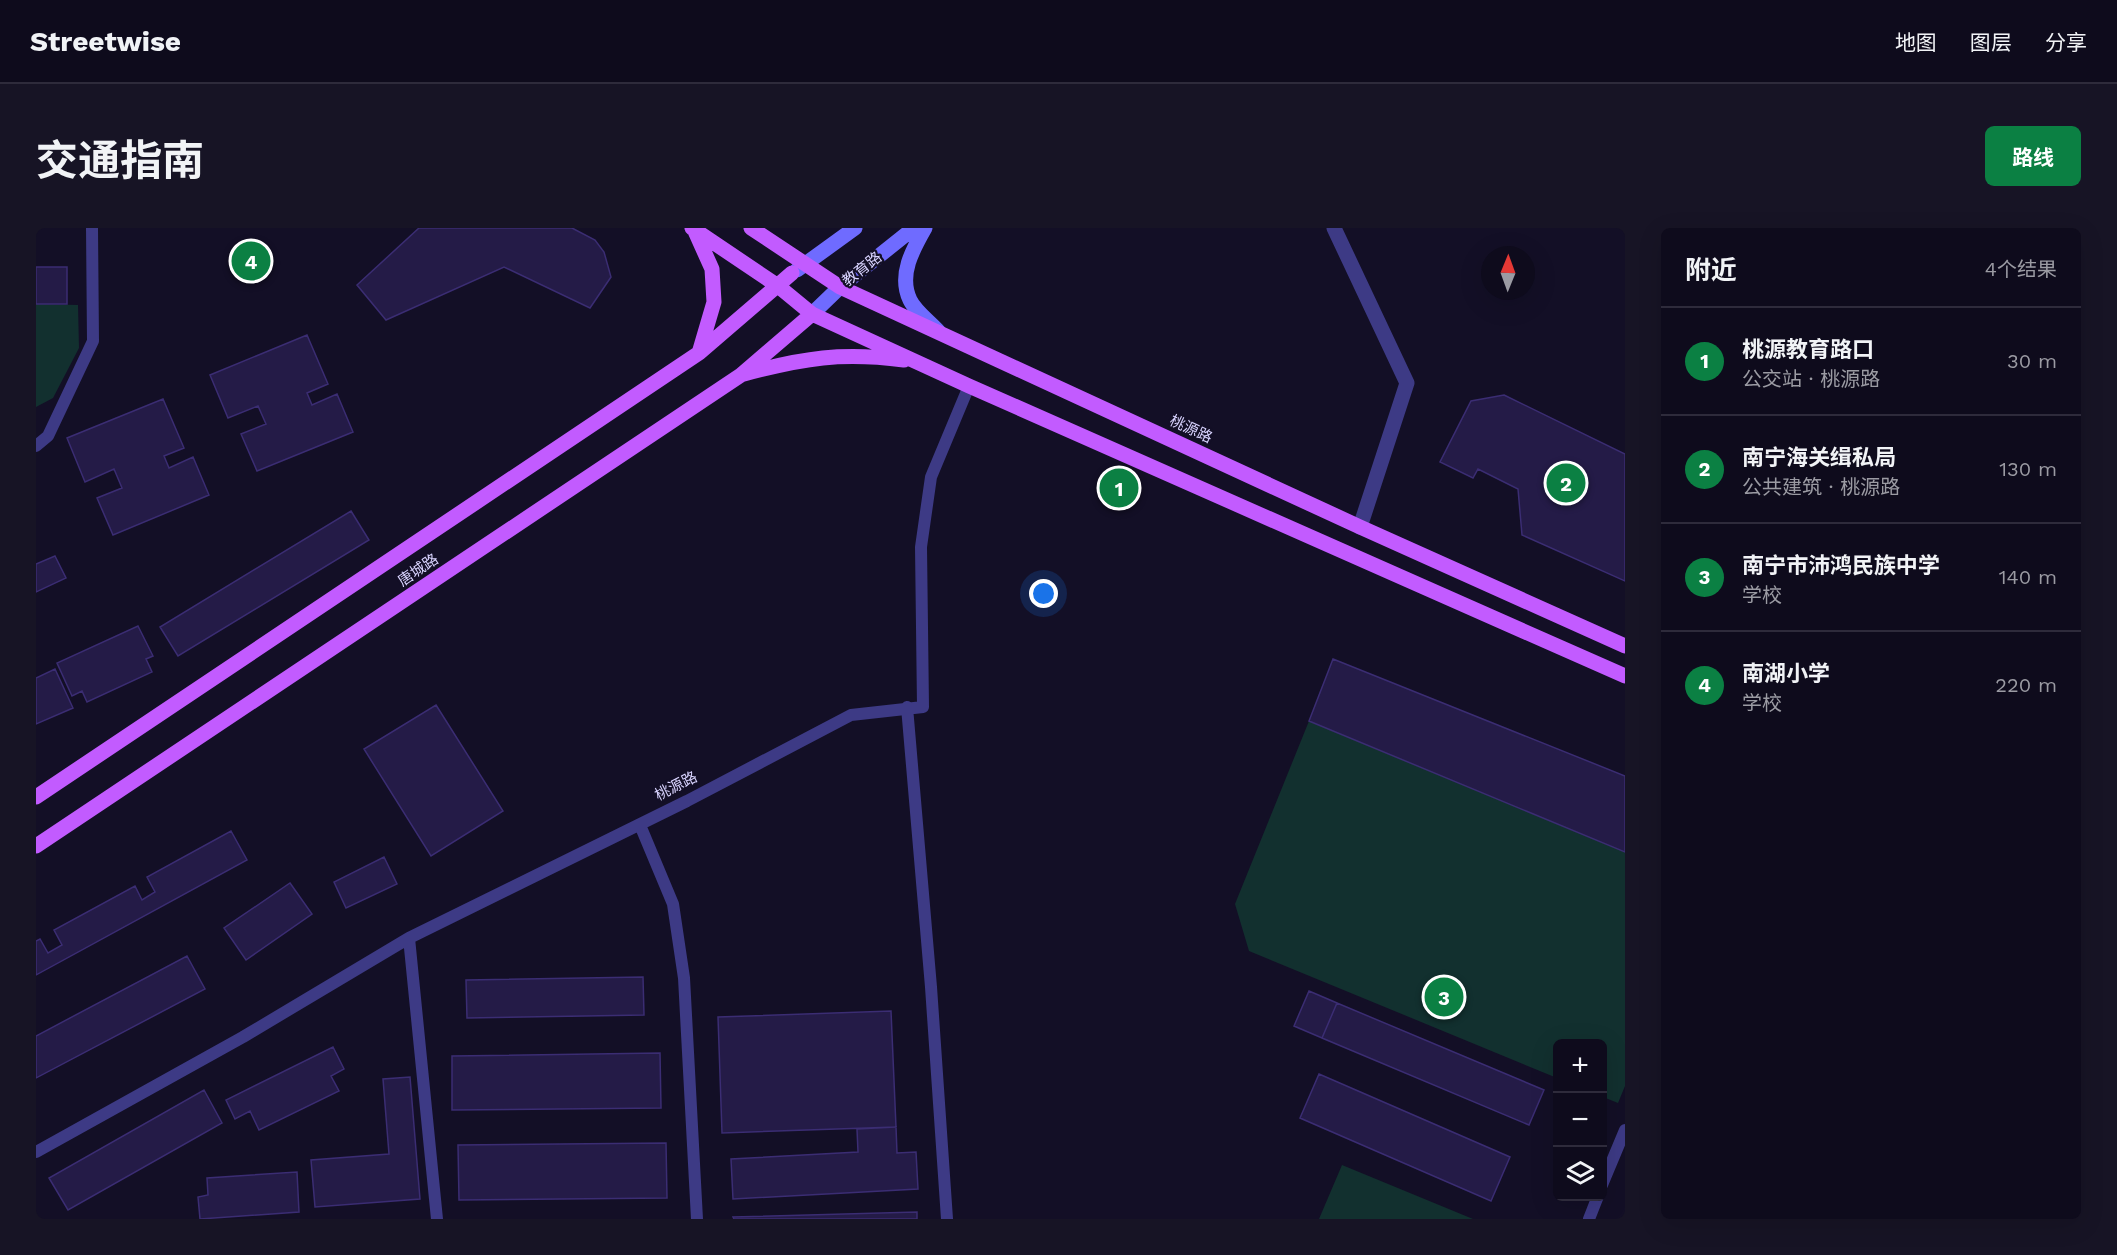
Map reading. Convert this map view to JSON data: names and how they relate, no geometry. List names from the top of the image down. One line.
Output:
{"streets":{"main road":["教育路","桃源路","唐城路"]},"crossings":[["教育路","桃源路"],["教育路","唐城路"],["桃源路","唐城路"]],"north":"top","page":{"header":"Streetwise","nav":["地图","图层","分享"],"title":"交通指南","buttons":"路线","heading":["附近","4个结果"],"pins":["4","2","1","3"],"list":[{"mark":"1","name":"桃源教育路口","note":"公交站 · 桃源路","value":"30 m"},{"mark":"2","name":"南宁海关缉私局","note":"公共建筑 · 桃源路","value":"130 m"},{"mark":"3","name":"南宁市沛鸿民族中学","note":"学校","value":"140 m"},{"mark":"4","name":"南湖小学","note":"学校","value":"220 m"}],"map_buttons":["+","−"]}}
